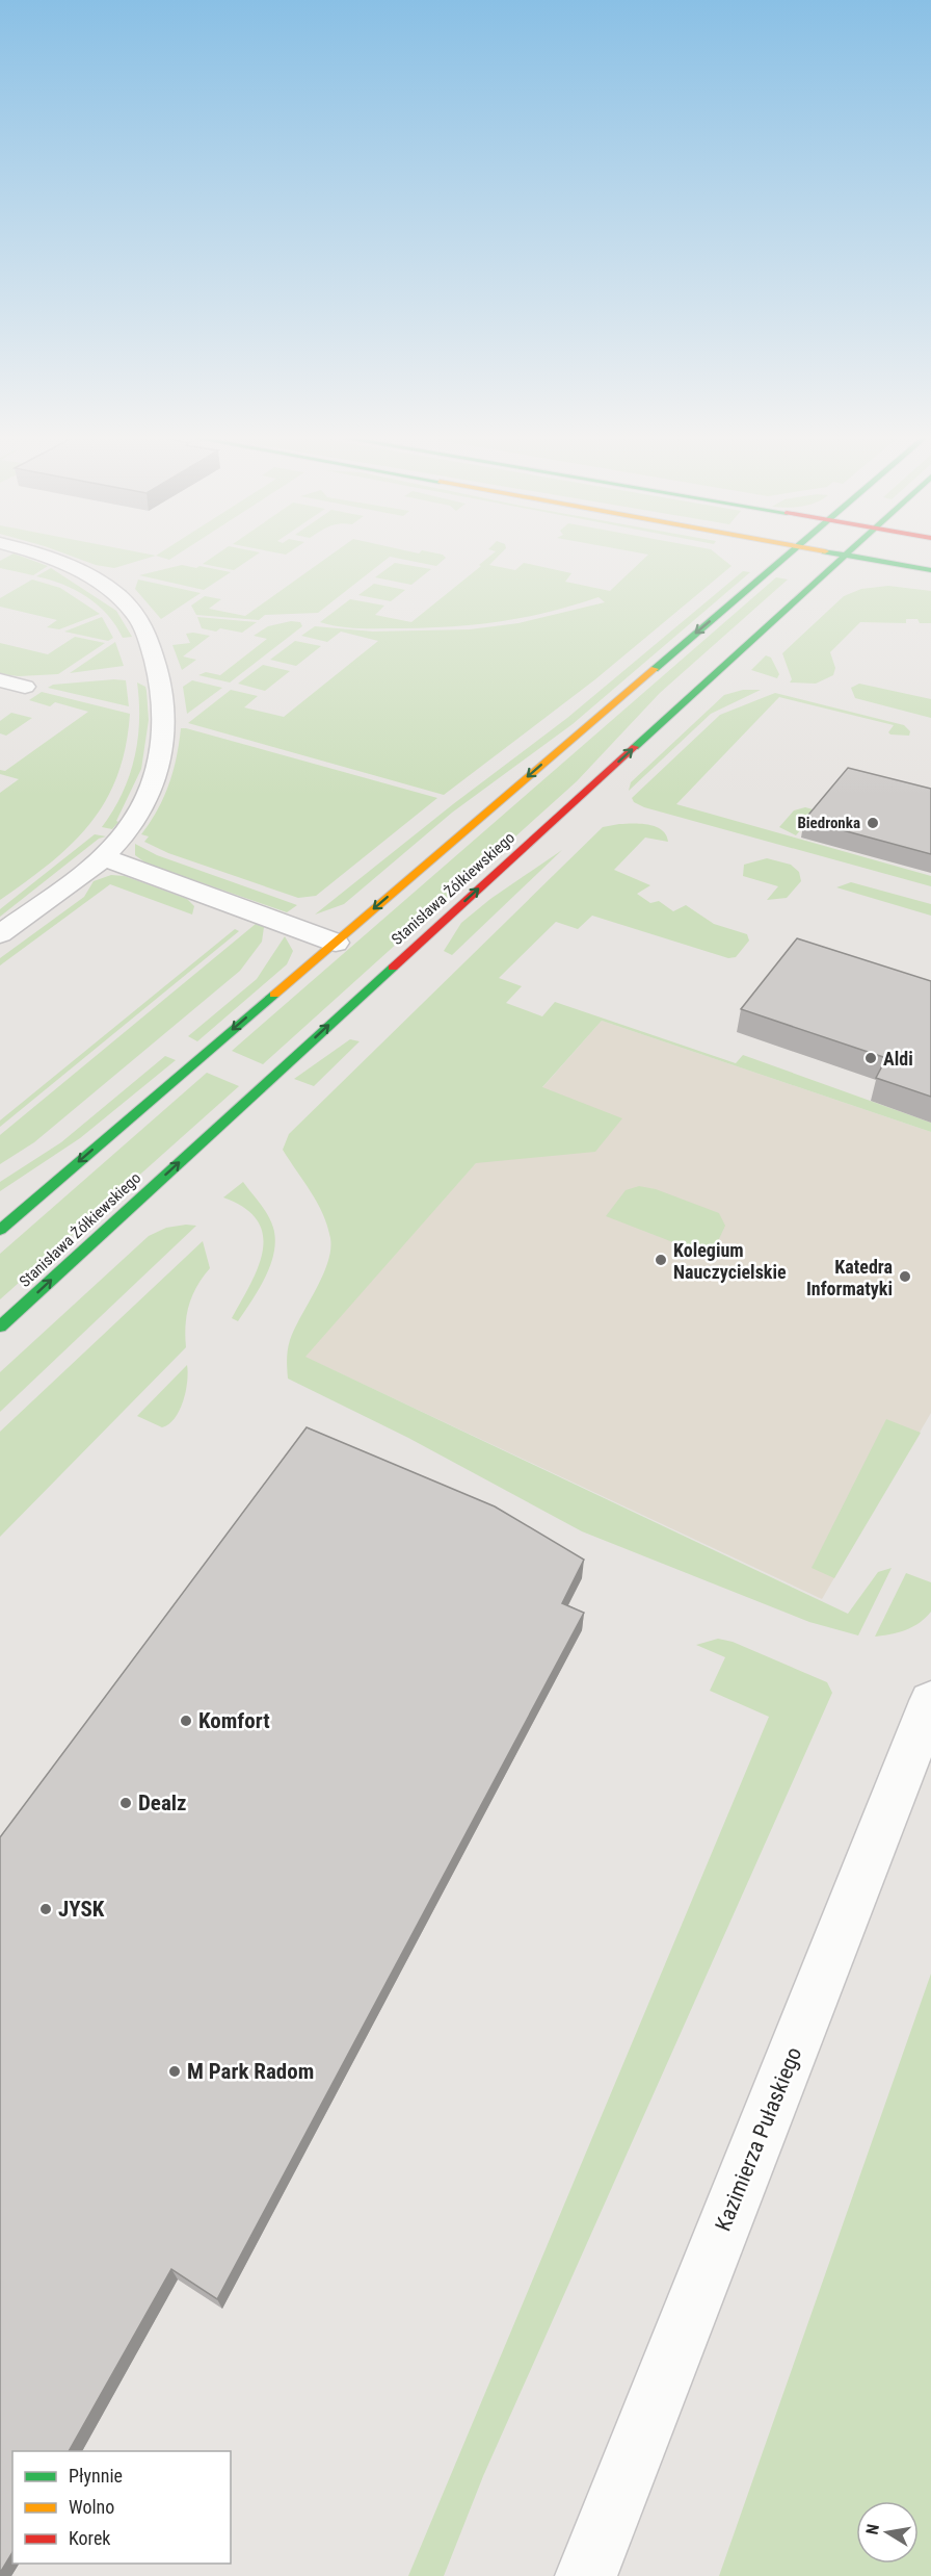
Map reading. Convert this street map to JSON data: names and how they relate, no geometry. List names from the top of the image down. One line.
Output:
{"streets":{"main road":["Stanisława Żółkiewskiego"],"street":["Kazimierza Pułaskiego"]},"places":["Biedronka","Aldi","Kolegium Nauczycielskie","Katedra Informatyki","Komfort","Dealz","JYSK","M Park Radom"],"legend":["Płynnie","Wolno","Korek"],"north":"left"}
